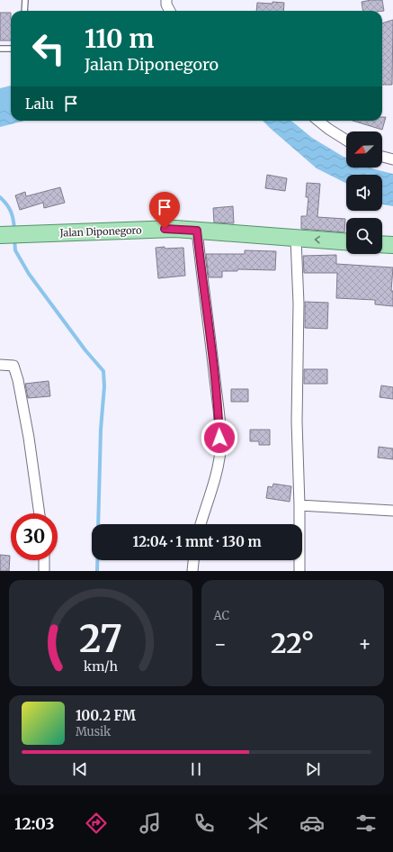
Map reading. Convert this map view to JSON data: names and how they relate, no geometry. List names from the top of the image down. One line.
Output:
{"streets":{"main road":["Jalan Diponegoro"]},"north":"bottom left","page":{"turn":["110 m","Jalan Diponegoro"],"then":"Lalu","limit":"30","trip":"12:04 · 1 mnt · 130 m","tile":"AC","heat":["−","22°","+"],"song":["100.2 FM","Musik"],"tabs":"12:03","gauge":["27","km/h"]}}
